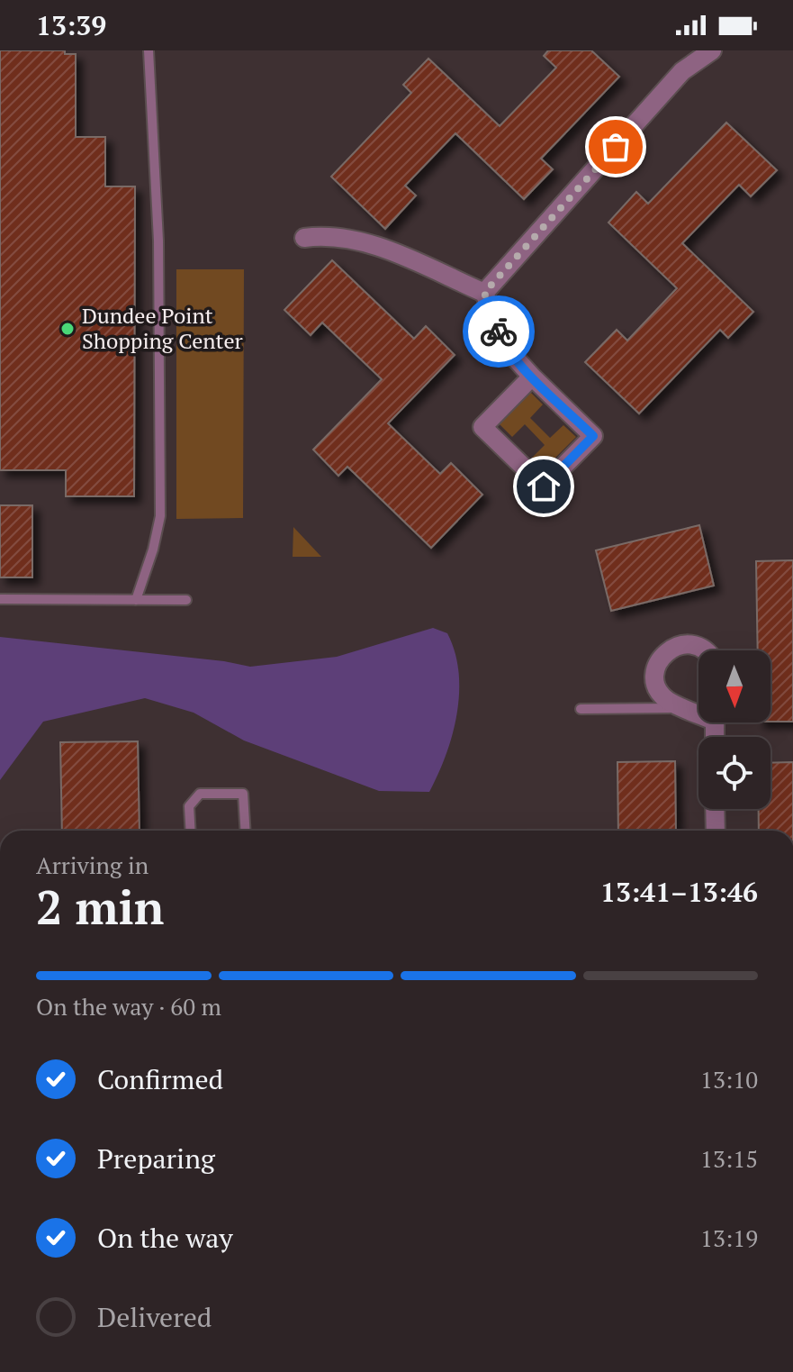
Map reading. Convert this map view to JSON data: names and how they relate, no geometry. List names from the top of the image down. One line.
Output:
{"places":["Dundee Point Shopping Center"],"north":"bottom","page":{"status":"13:39","heading":["2 min","Arriving in","13:41–13:46"],"bar":"On the way · 60 m","list":[["Confirmed","13:10"],["Preparing","13:15"],["On the way","13:19"],"Delivered"]}}
